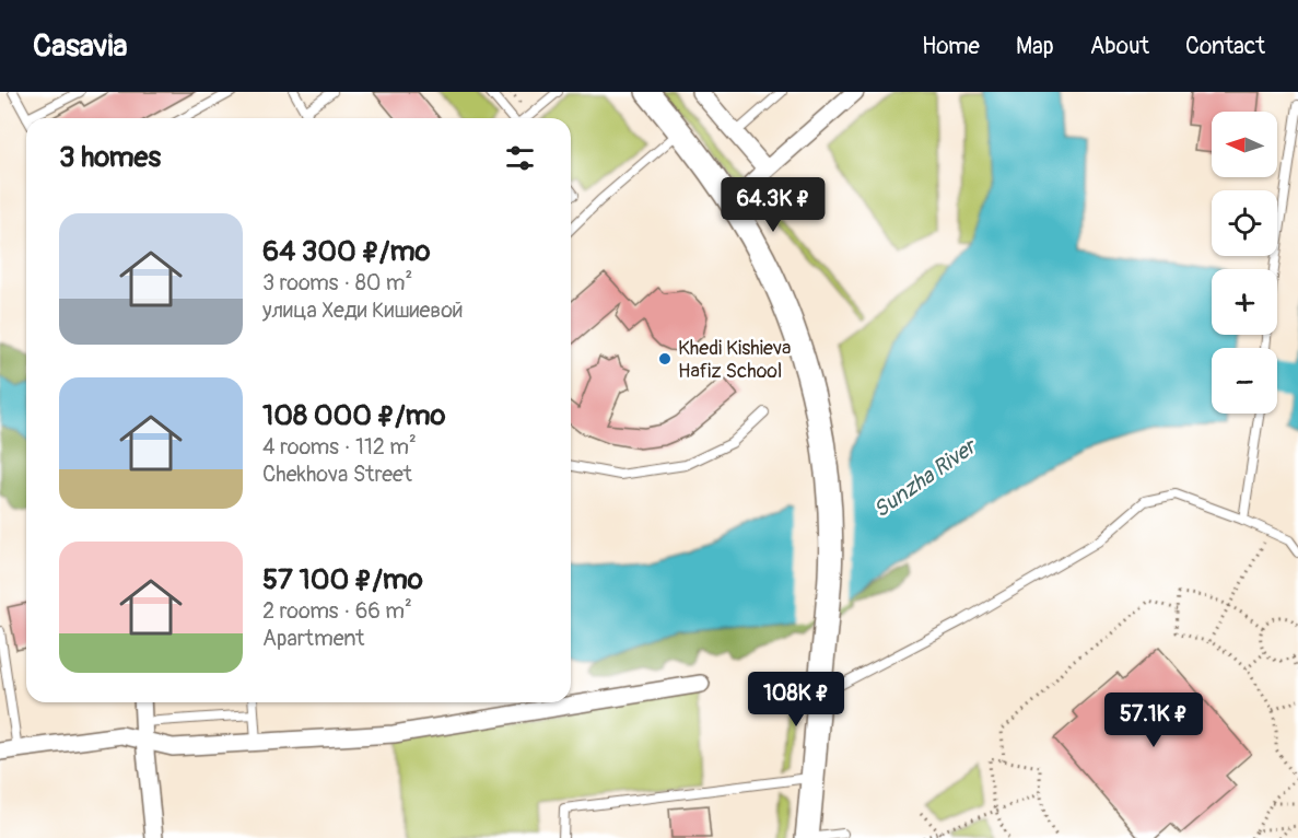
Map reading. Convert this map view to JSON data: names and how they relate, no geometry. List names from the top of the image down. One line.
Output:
{"water":["Sunzha River"],"places":["Khedi Kishieva Hafiz School"],"north":"left","page":{"header":"Casavia","nav":["Home","Map","About","Contact"],"map_buttons":["+","−"],"heading":"3 homes","price":["64.3K ₽","108K ₽","57.1K ₽"],"list":[{"name":"64 300 ₽/mo","note":"3 rooms · 80 m² · улица Хеди Кишиевой"},{"name":"108 000 ₽/mo","note":"4 rooms · 112 m² · Chekhova Street"},{"name":"57 100 ₽/mo","note":"2 rooms · 66 m² · Apartment"}]}}
